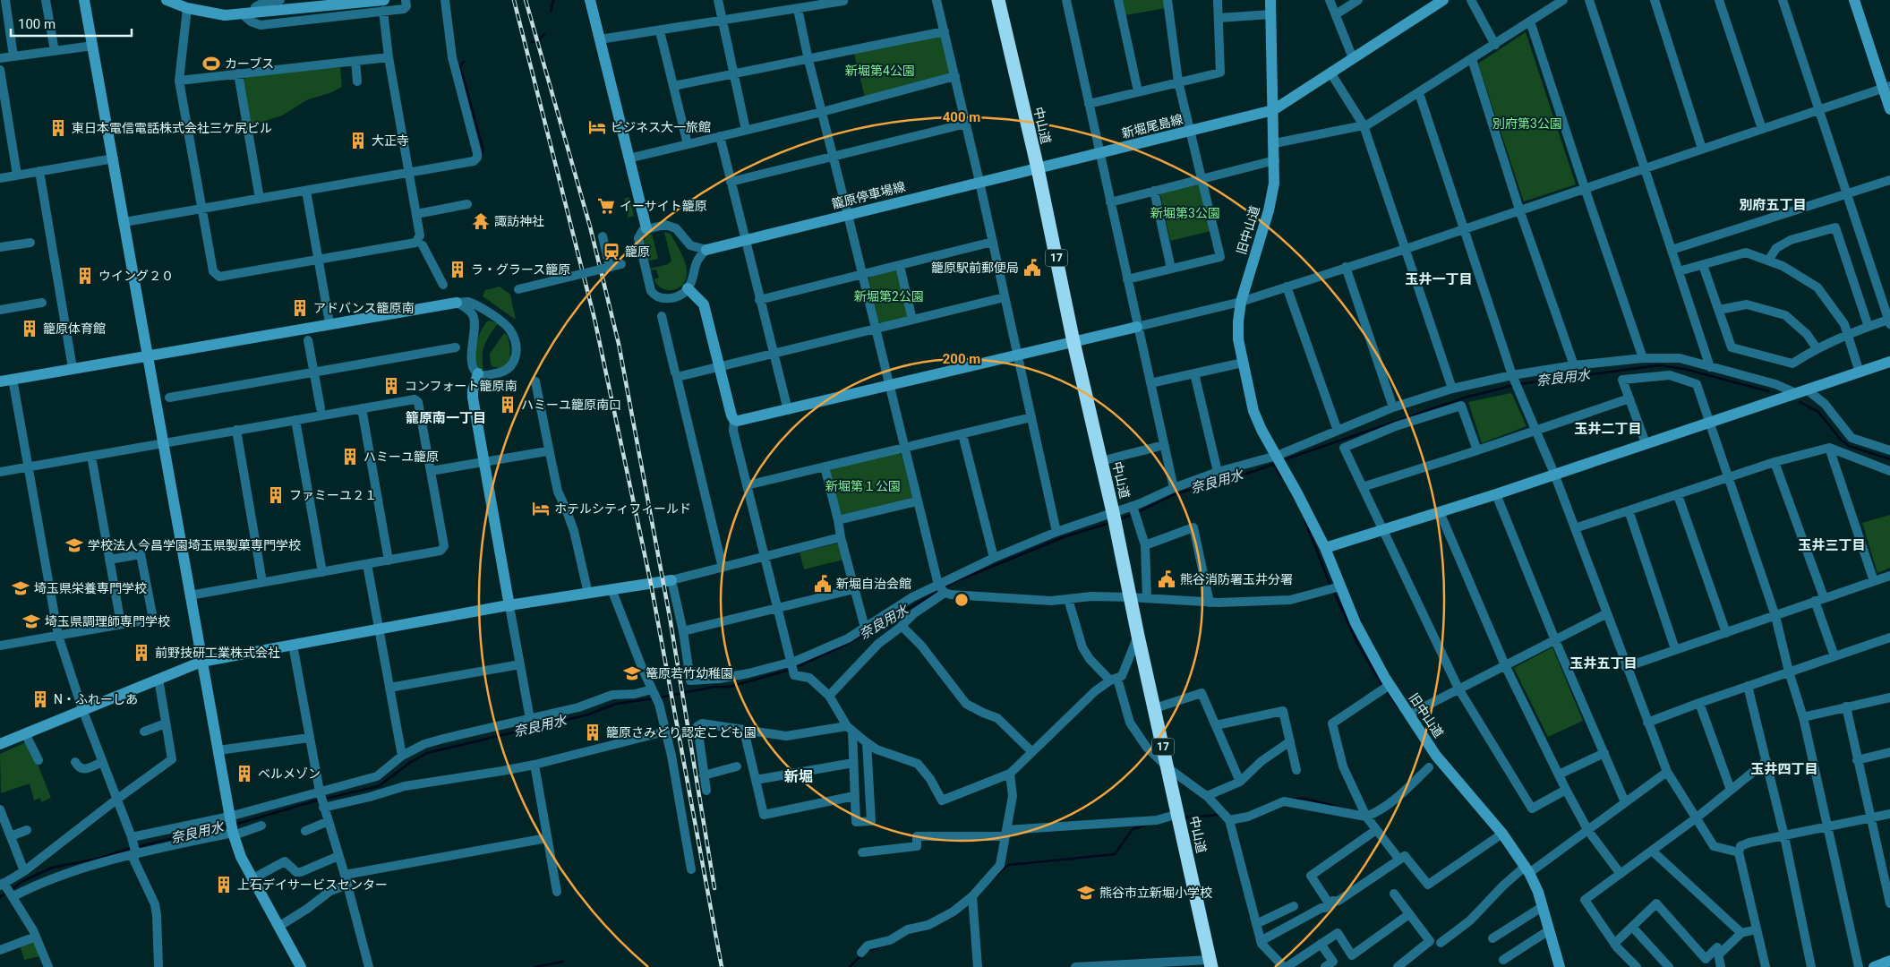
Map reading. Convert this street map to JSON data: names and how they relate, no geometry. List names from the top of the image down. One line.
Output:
{"streets":{"highway":["中山道","17"],"street":["新堀尾島線","籠原停車場線","旧中山道"]},"crossings":[["中山道","新堀尾島線"],["中山道","籠原停車場線"],["新堀尾島線","籠原停車場線"],["新堀尾島線","旧中山道"]],"districts":["別府五丁目","玉井一丁目","籠原南一丁目","玉井二丁目","玉井三丁目","玉井五丁目","玉井四丁目","新堀"],"water":["奈良用水"],"parks":["新堀第4公園","別府第3公園","新堀第3公園","新堀第2公園","新堀第１公園"],"places":{"sports":["カーブス"],"hotel":["ビジネス大一旅館","ホテルシティフィールド"],"building":["東日本電信電話株式会社三ケ尻ビル","大正寺","ラ・グラース籠原","ウイング２０","アドバンス籠原南","籠原体育館","コンフォート籠原南","ハミーユ籠原南口","ハミーユ籠原","ファミーユ２１","前野技研工業株式会社","N・ふれーしあ","籠原さみどり認定こども園","ベルメゾン","上石デイサービスセンター"],"supermarket":["イーサイト籠原"],"temple":["諏訪神社"],"station":["籠原"],"public building":["籠原駅前郵便局","熊谷消防署玉井分署","新堀自治会館"],"school or university":["学校法人今昌学園埼玉県製菓専門学校","埼玉県栄養専門学校","埼玉県調理師専門学校","篭原若竹幼稚園","熊谷市立新堀小学校"]},"scale_bar":"100 m","rings":["400 m","200 m"]}
